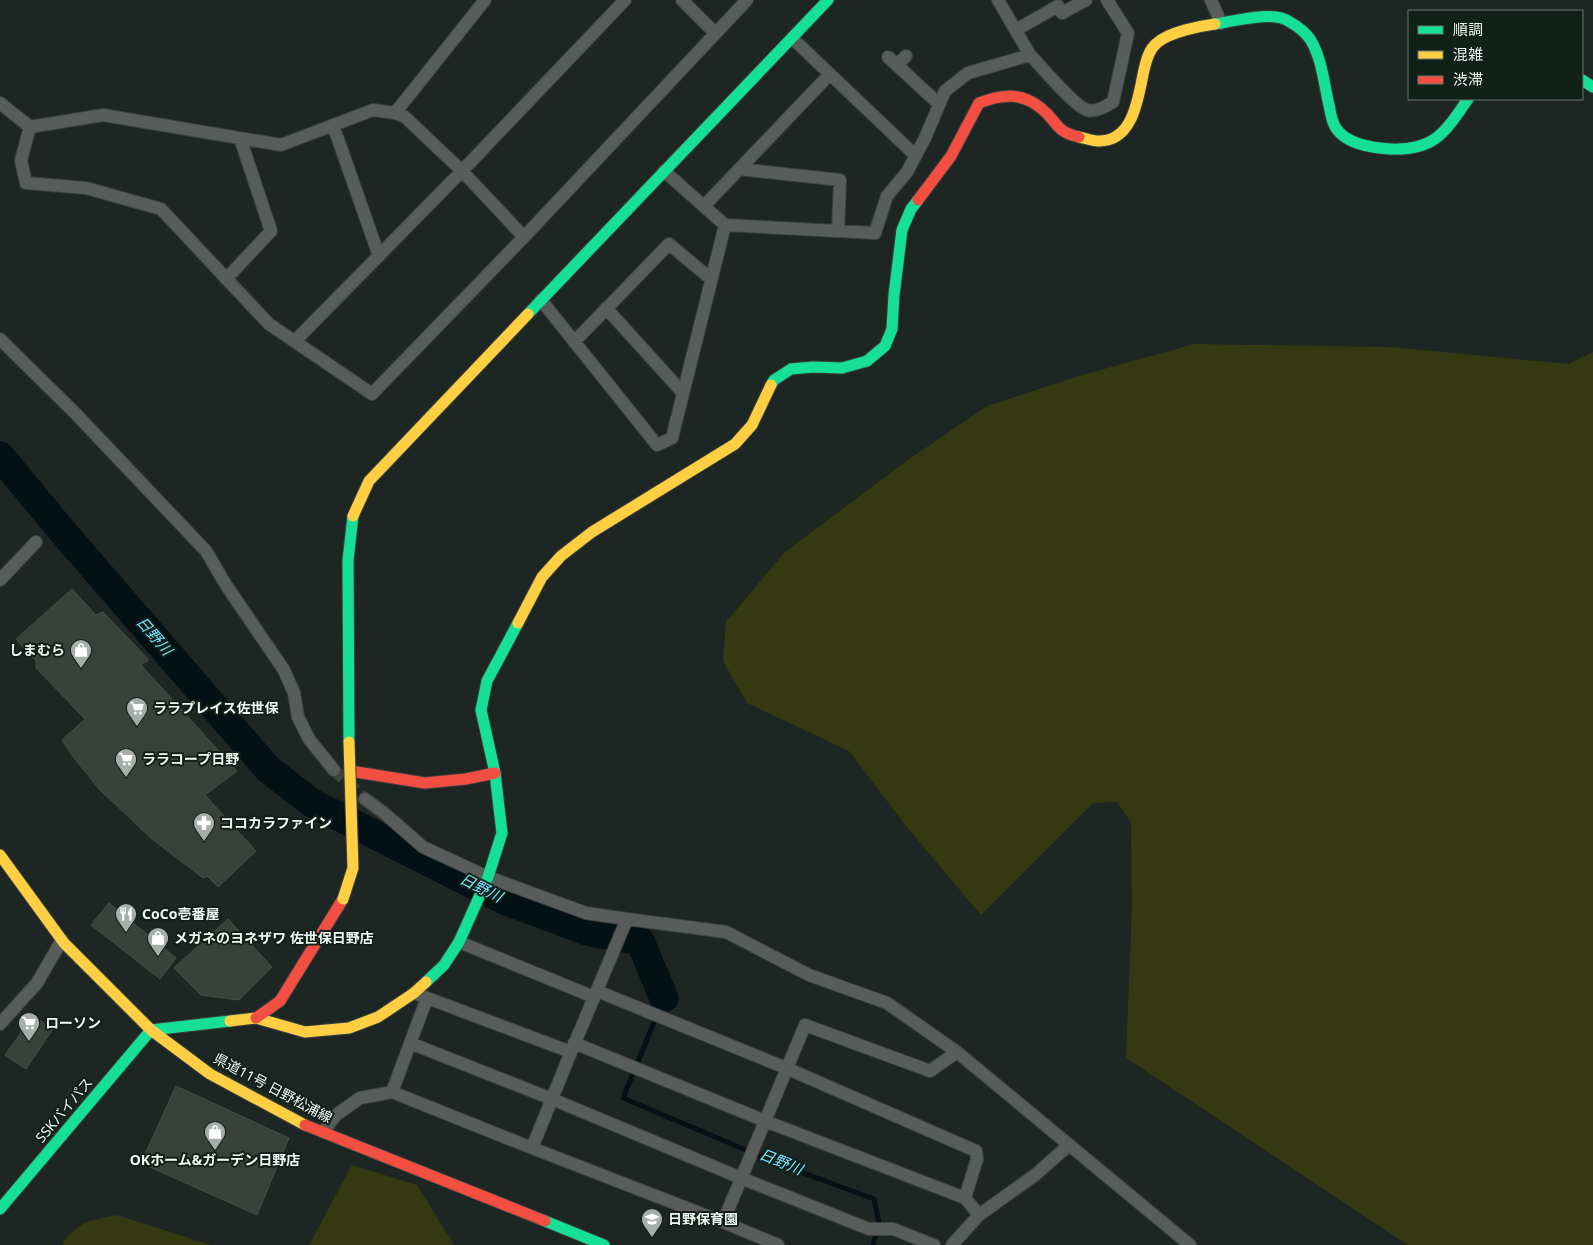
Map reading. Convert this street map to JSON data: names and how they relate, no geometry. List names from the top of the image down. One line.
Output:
{"streets":{"street":["県道11号 日野松浦線","SSKバイパス"]},"crossings":[["県道11号 日野松浦線","SSKバイパス"]],"water":["日野川"],"places":{"shop":["しまむら","メガネのヨネザワ 佐世保日野店","OKホーム&ガーデン日野店"],"supermarket":["ララプレイス佐世保","ララコープ日野","ローソン"],"pharmacy":["ココカラファイン"],"restaurant":["CoCo壱番屋"],"school or university":["日野保育園"]},"legend":["順調","混雑","渋滞"]}
